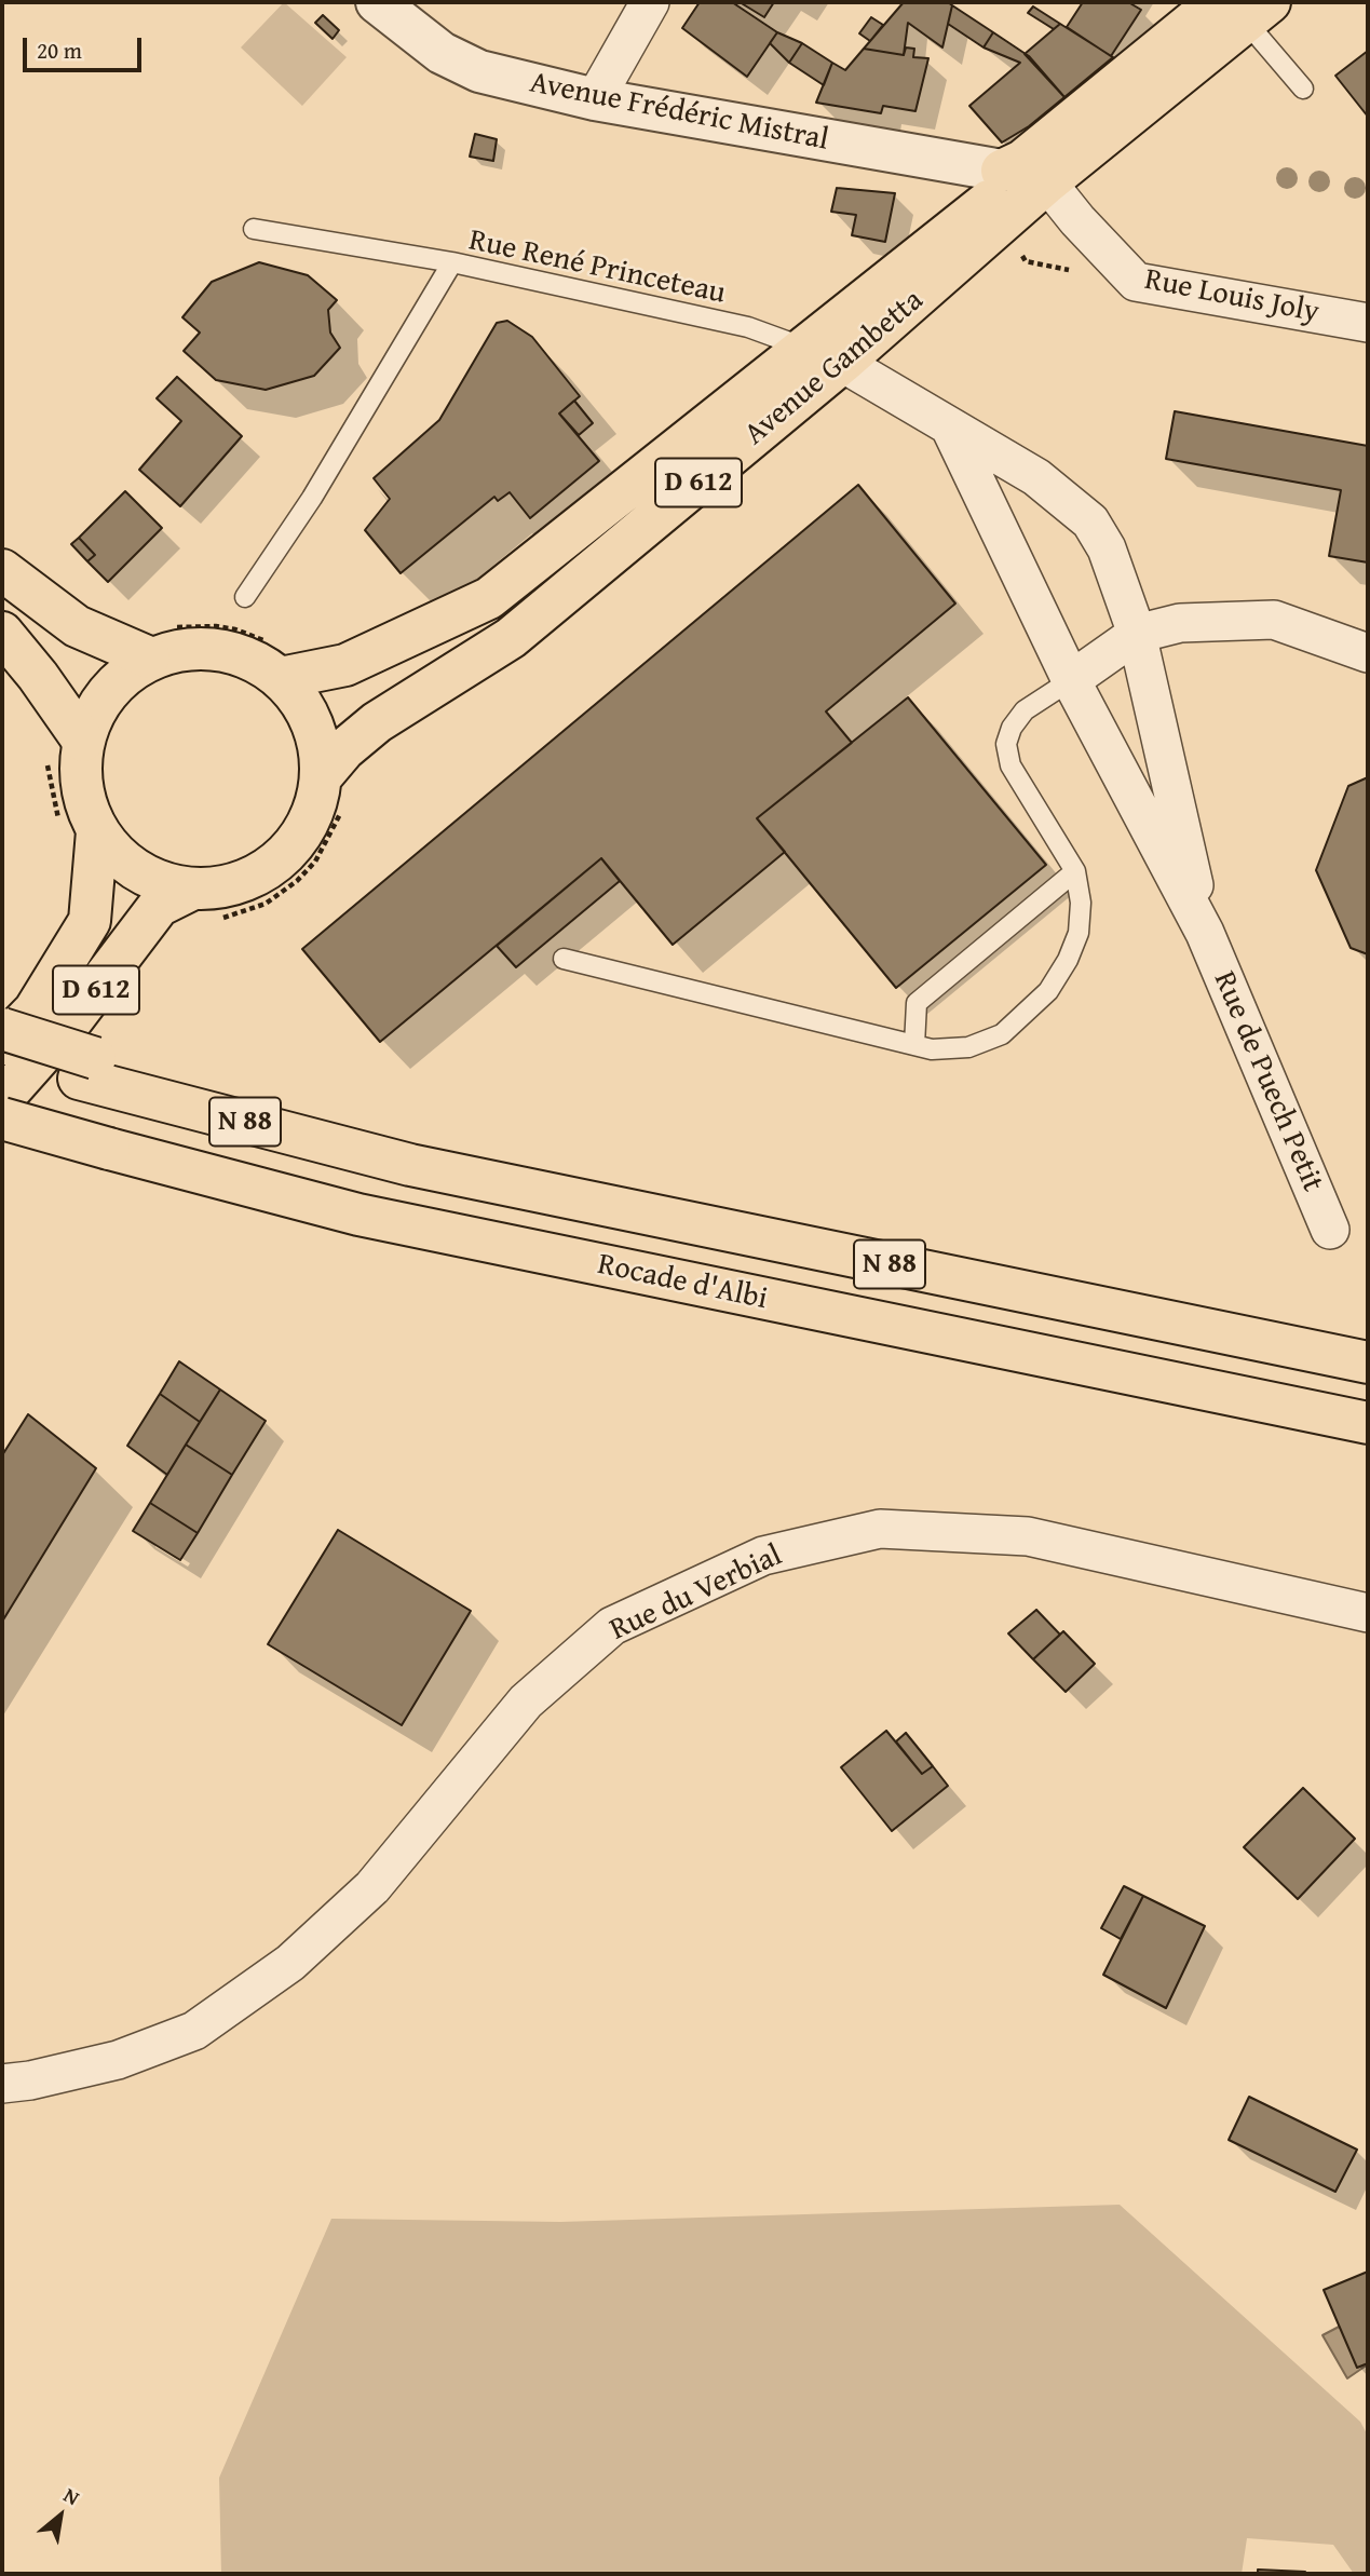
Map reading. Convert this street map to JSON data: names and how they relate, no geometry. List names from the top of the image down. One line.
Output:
{"streets":{"main road":["Avenue Gambetta","D 612","N 88","Rocade d'Albi"],"street":["Avenue Frédéric Mistral","Rue Louis Joly","Rue de Puech Petit","Rue du Verbial"],"lane":["Rue René Princeteau"]},"crossings":[["Avenue Frédéric Mistral","Rue Louis Joly"],["Avenue Frédéric Mistral","D 612"],["Rue René Princeteau","Avenue Gambetta"],["Rue René Princeteau","D 612"],["Rue René Princeteau","Rue de Puech Petit"],["Rue Louis Joly","D 612"],["Avenue Gambetta","D 612"],["Avenue Gambetta","Rue de Puech Petit"],["D 612","Rue de Puech Petit"]],"scale_bar":"20 m","north":"top right"}
